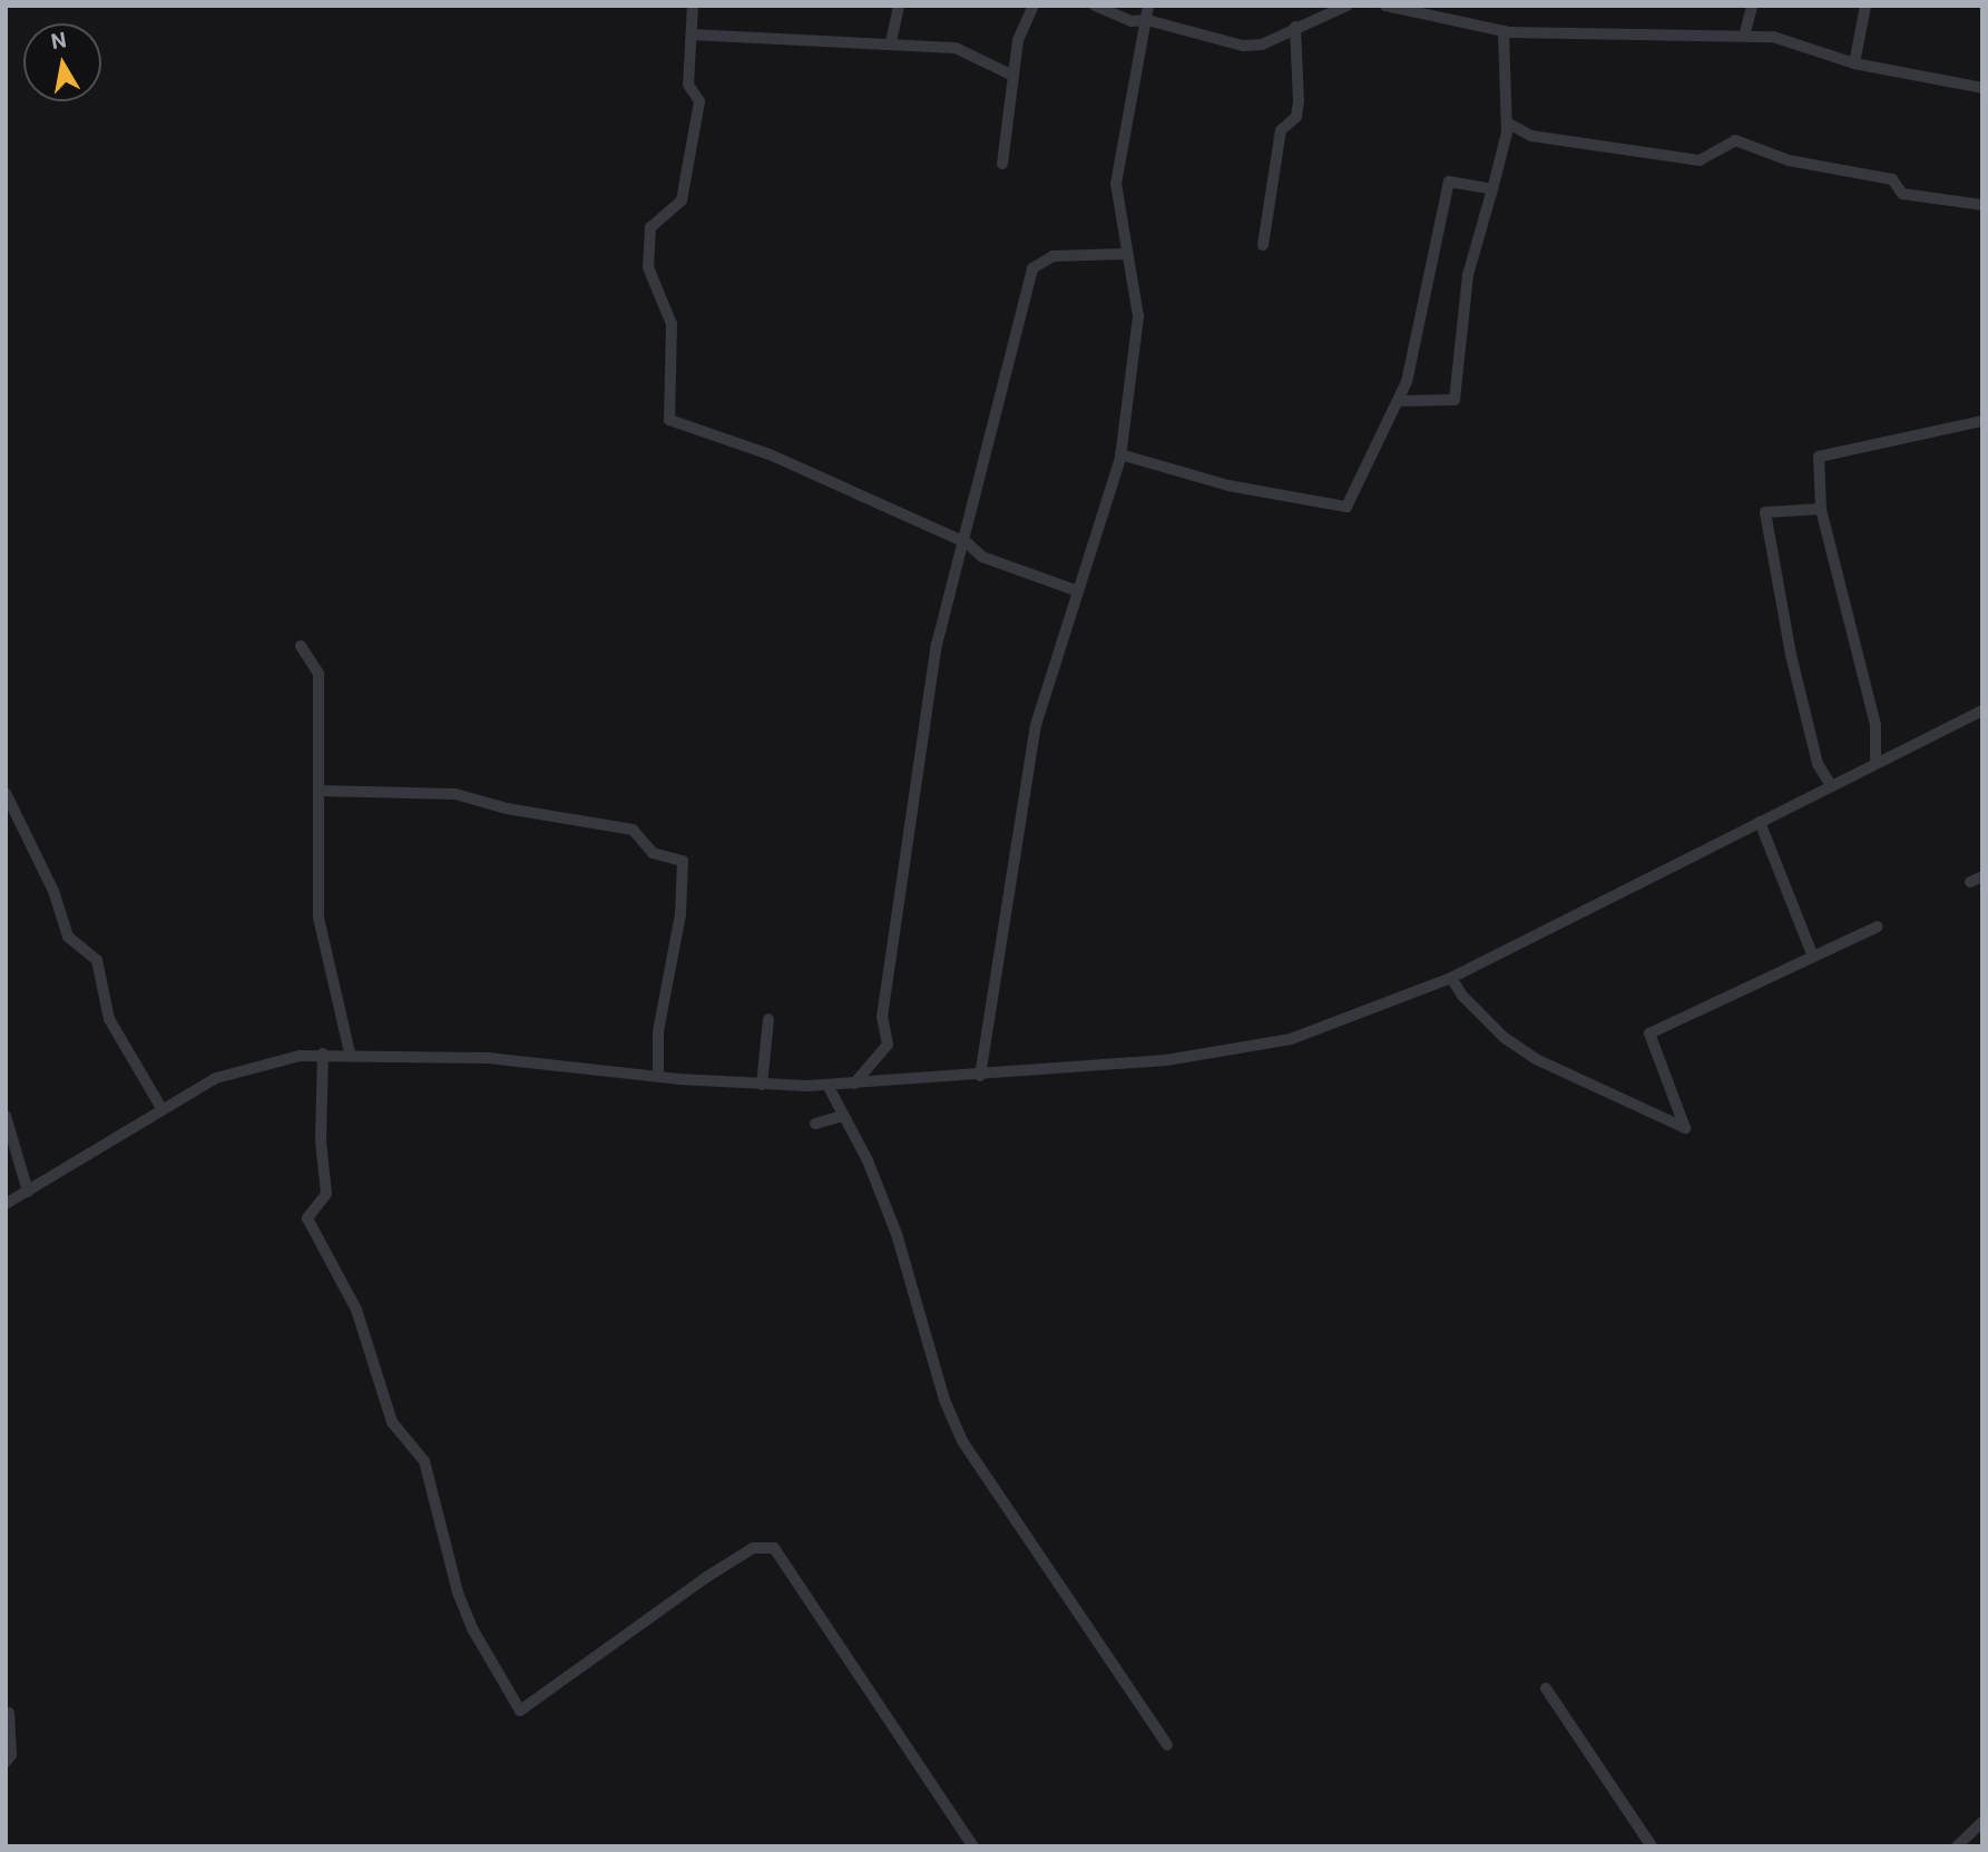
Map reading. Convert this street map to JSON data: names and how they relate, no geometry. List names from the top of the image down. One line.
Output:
{"north":"top"}
